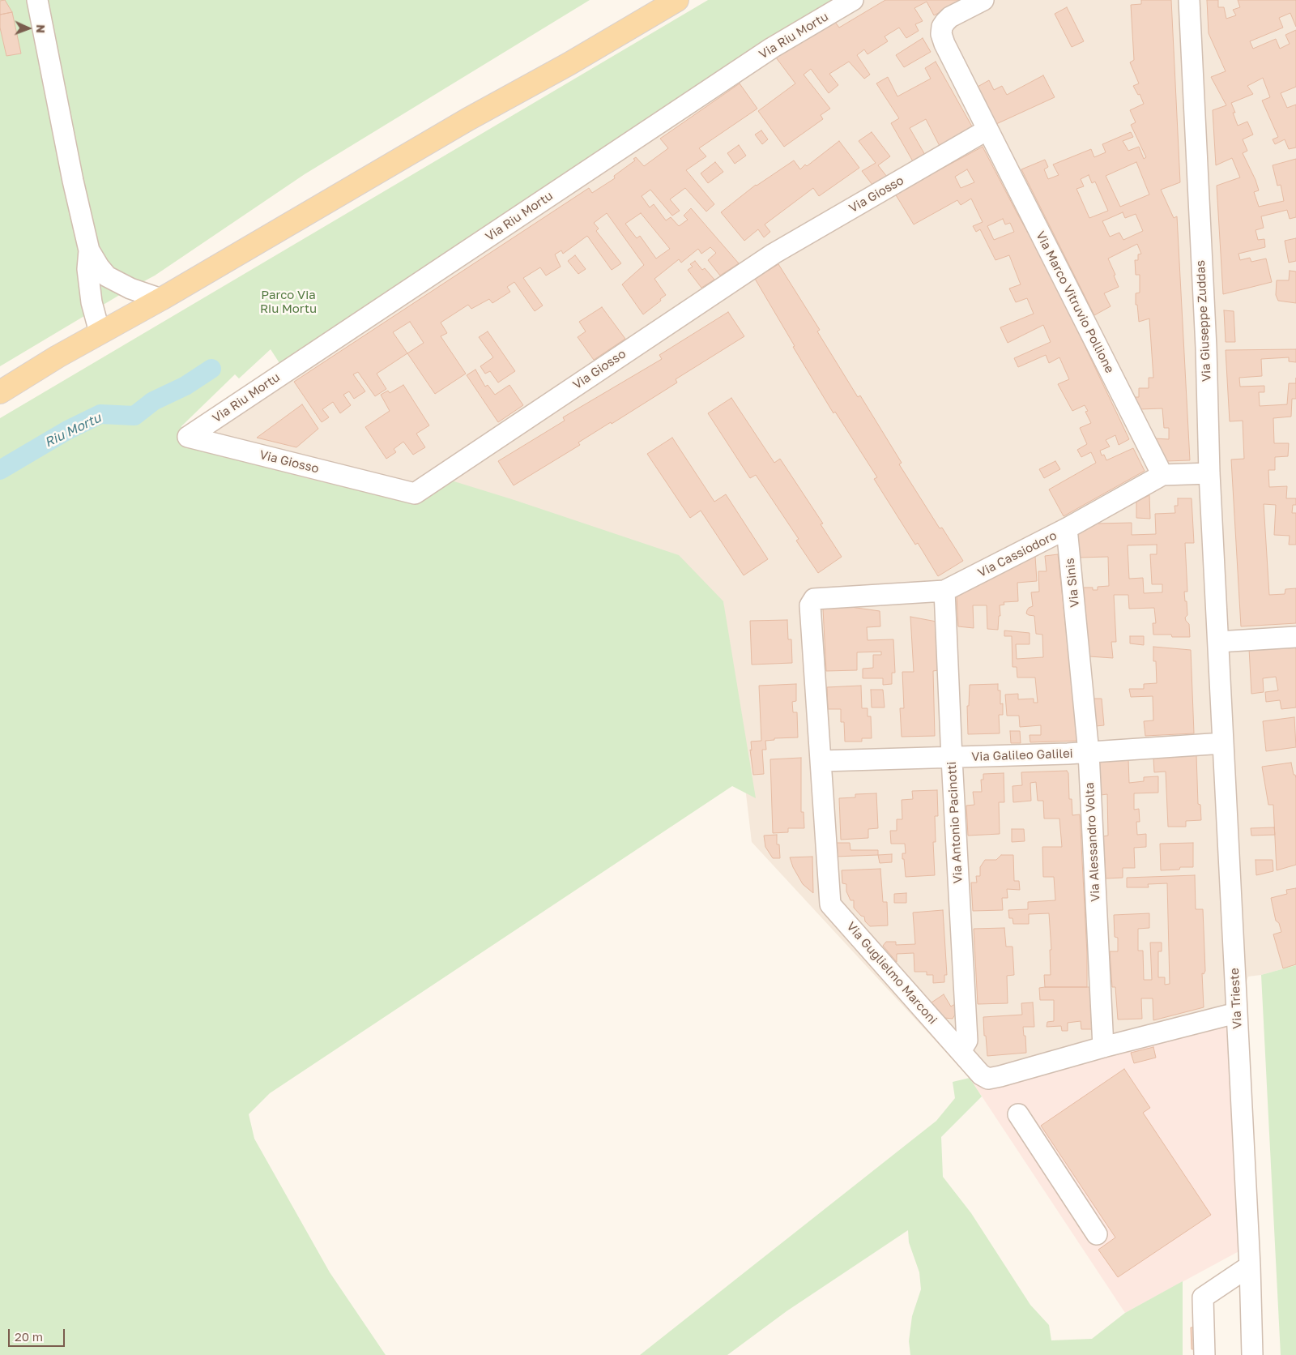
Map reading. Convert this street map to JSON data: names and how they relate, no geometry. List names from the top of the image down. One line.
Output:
{"streets":{"street":["Via Riu Mortu","Via Giosso","Via Marco Vitruvio Pollione","Via Giuseppe Zuddas","Via Cassiodoro","Via Sinis","Via Galileo Galilei","Via Antonio Pacinotti","Via Alessandro Volta","Via Guglielmo Marconi","Via Trieste"]},"crossings":[["Via Riu Mortu","Via Giosso"],["Via Giosso","Via Marco Vitruvio Pollione"],["Via Marco Vitruvio Pollione","Via Cassiodoro"],["Via Giuseppe Zuddas","Via Cassiodoro"],["Via Giuseppe Zuddas","Via Trieste"],["Via Cassiodoro","Via Sinis"],["Via Cassiodoro","Via Antonio Pacinotti"],["Via Cassiodoro","Via Guglielmo Marconi"],["Via Sinis","Via Alessandro Volta"],["Via Galileo Galilei","Via Antonio Pacinotti"],["Via Galileo Galilei","Via Alessandro Volta"],["Via Galileo Galilei","Via Guglielmo Marconi"],["Via Galileo Galilei","Via Trieste"],["Via Antonio Pacinotti","Via Guglielmo Marconi"],["Via Alessandro Volta","Via Guglielmo Marconi"],["Via Guglielmo Marconi","Via Trieste"]],"water":["Riu Mortu"],"parks":["Parco Via Riu Mortu"],"scale_bar":"20 m","north":"right"}
